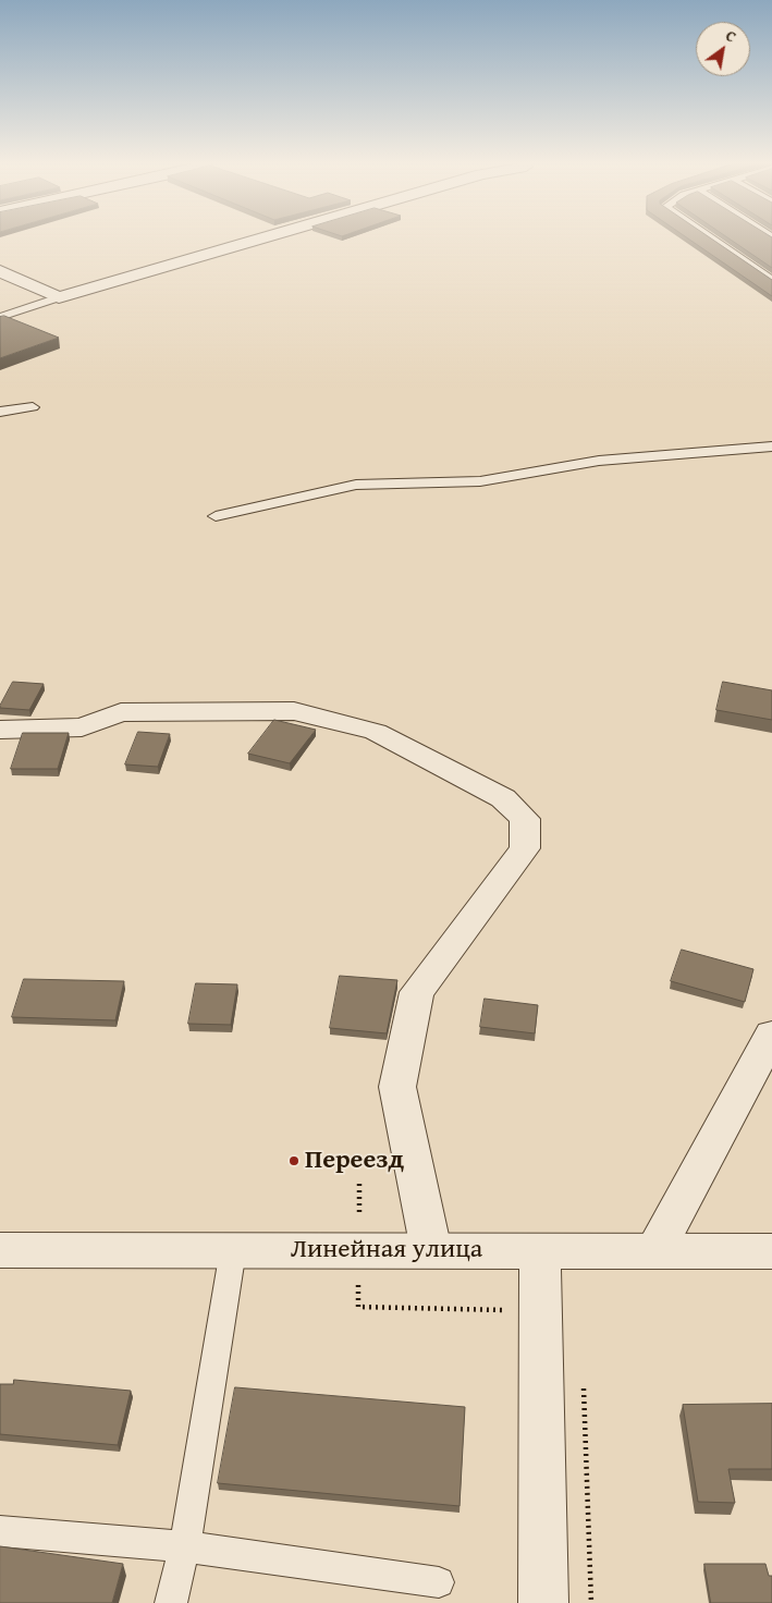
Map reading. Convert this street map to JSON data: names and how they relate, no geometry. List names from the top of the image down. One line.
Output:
{"streets":{"street":["Линейная улица"]},"places":["Переезд"],"north":"top right"}
